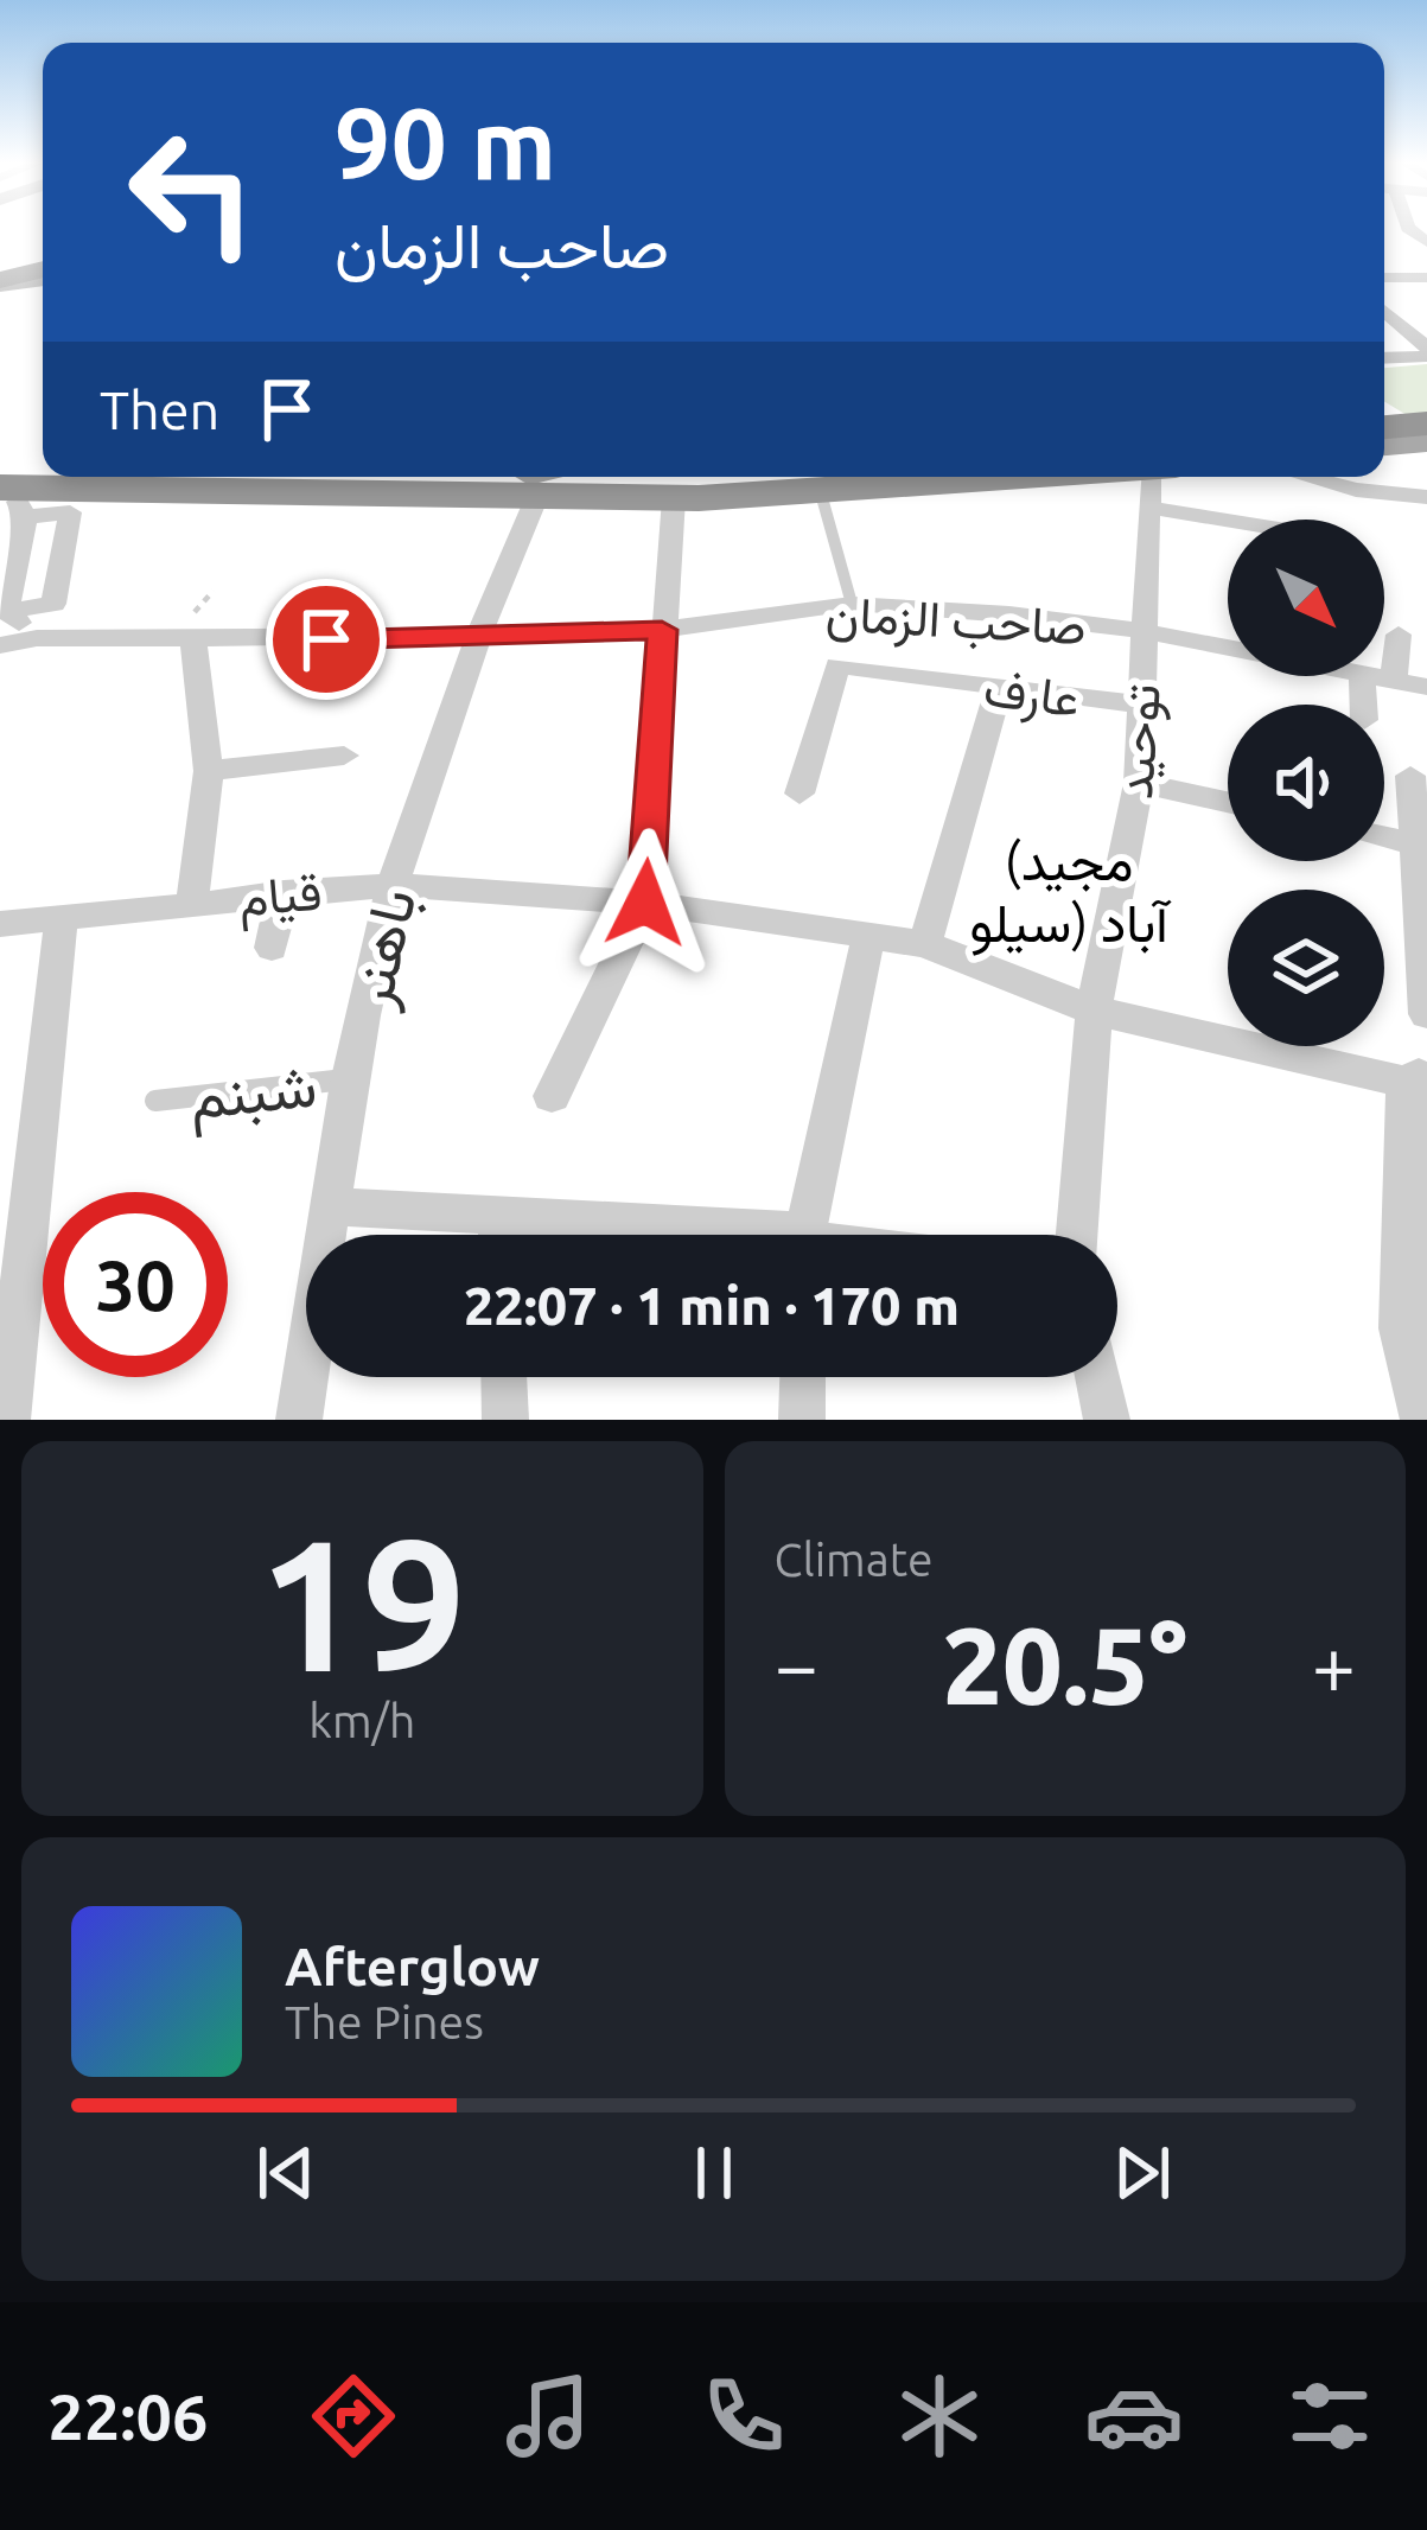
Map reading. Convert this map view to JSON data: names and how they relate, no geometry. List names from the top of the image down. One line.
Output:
{"streets":{"street":["صاحب الزمان","عارف","توحید","قیام","باهنر"],"lane":["شبنم"]},"crossings":[["صاحب الزمان","توحید"],["صاحب الزمان","باهنر"],["عارف","توحید"],["قیام","باهنر"],["باهنر","شبنم"]],"districts":["(مجید آباد (سیلو"],"north":"bottom right","page":{"turn":["90 m","صاحب الزمان"],"then":"Then","limit":"30","trip":"22:07 · 1 min · 170 m","tile":[["19","km/h"],"Climate"],"heat":["−","20.5°","+"],"song":["Afterglow","The Pines"],"tabs":"22:06"}}
